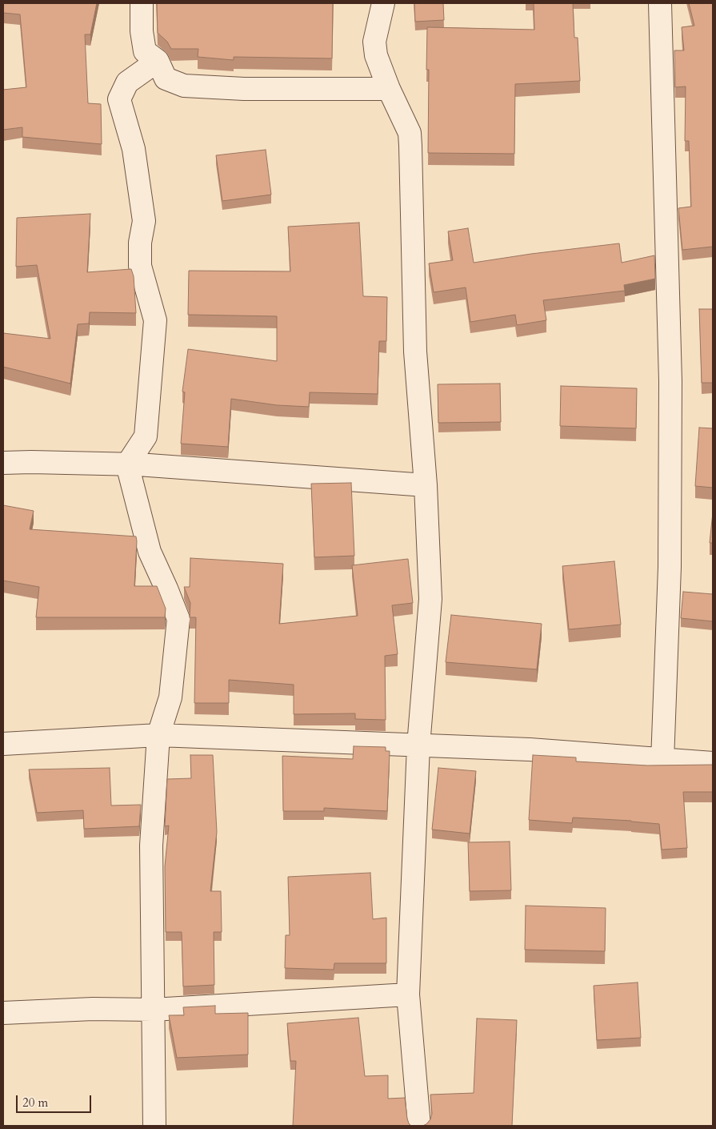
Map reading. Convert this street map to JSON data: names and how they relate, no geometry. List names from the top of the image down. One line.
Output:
{"scale_bar":"20 m"}
